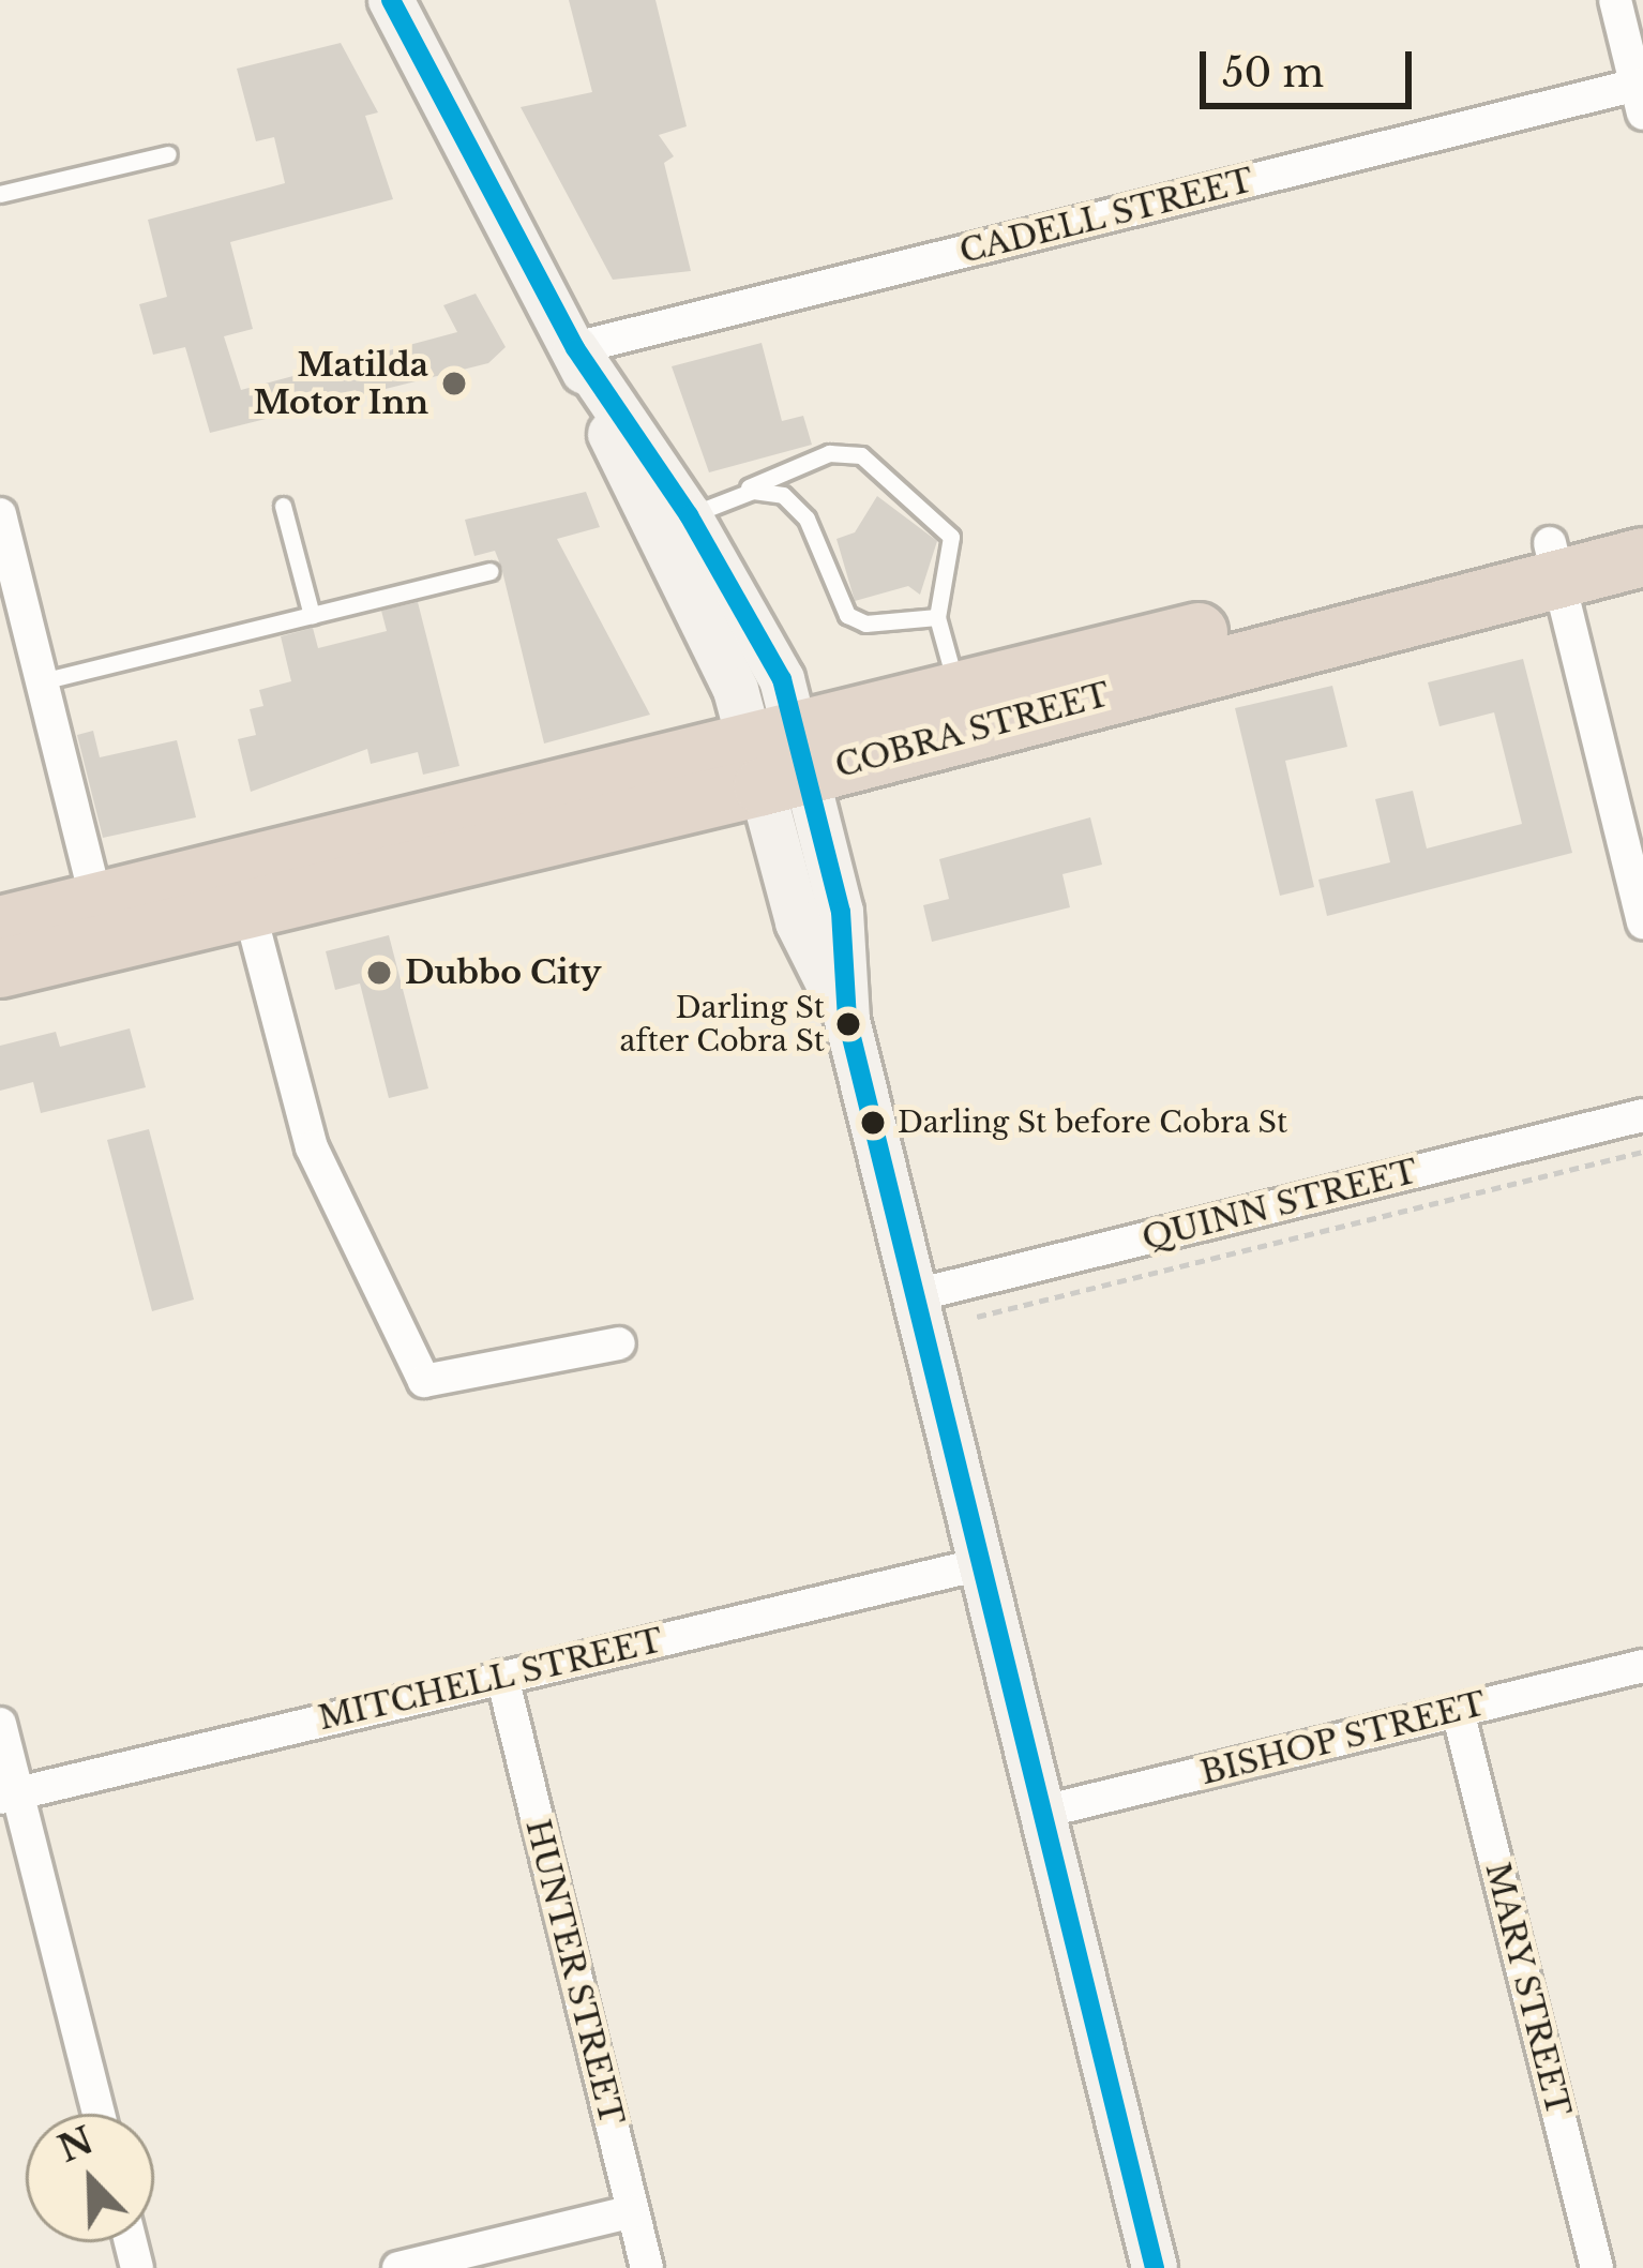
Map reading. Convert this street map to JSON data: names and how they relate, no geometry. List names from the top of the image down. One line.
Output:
{"streets":{"highway":["COBRA STREET"],"street":["CADELL STREET","QUINN STREET","MITCHELL STREET","BISHOP STREET","HUNTER STREET","MARY STREET"]},"crossings":[["MITCHELL STREET","HUNTER STREET"],["BISHOP STREET","MARY STREET"]],"places":["Matilda Motor Inn","Dubbo City","Darling St after Cobra St","Darling St before Cobra St"],"scale_bar":"50 m","north":"top left"}
